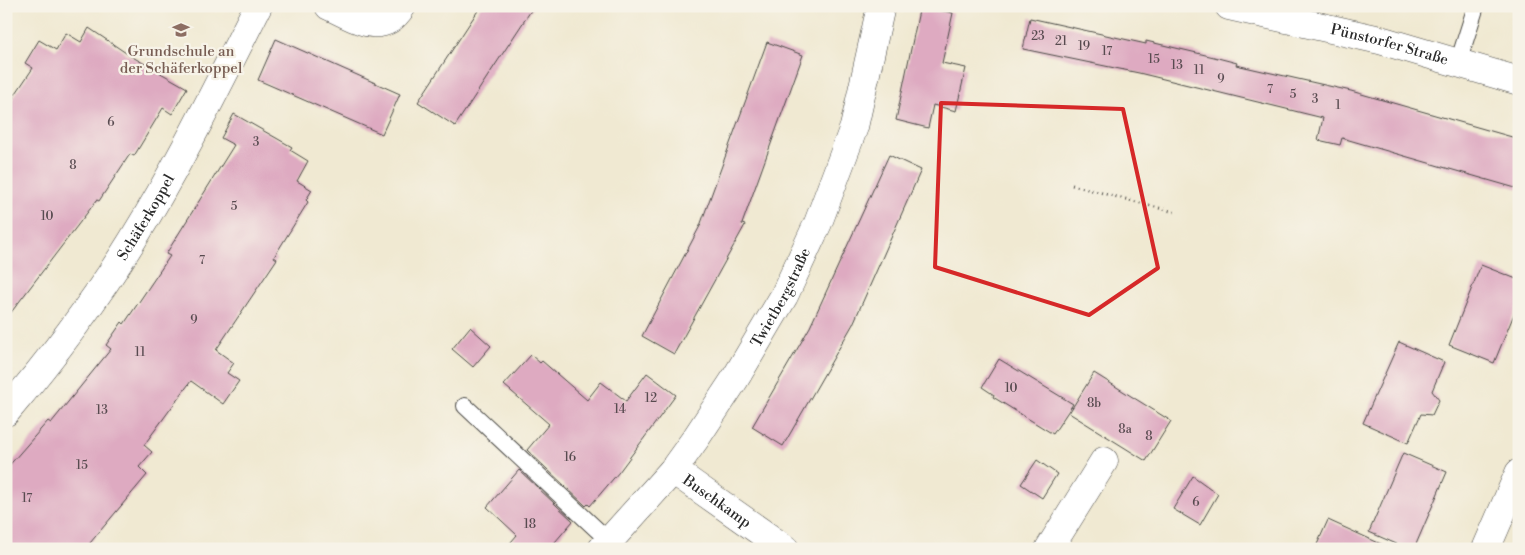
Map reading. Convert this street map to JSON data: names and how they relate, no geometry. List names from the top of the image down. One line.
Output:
{"streets":{"street":["Pünstorfer Straße","Schäferkoppel","Twietbergstraße","Buschkamp"]},"crossings":[["Twietbergstraße","Buschkamp"]],"places":{"school or university":["Grundschule an der Schäferkoppel"]},"house_numbers":["23","21","19","17","15","13","11","9","7","5","3","1","6","3","8","5","10","7","9","11","10","12","8b","14","13","8a","8","16","15","17","6","18"]}
